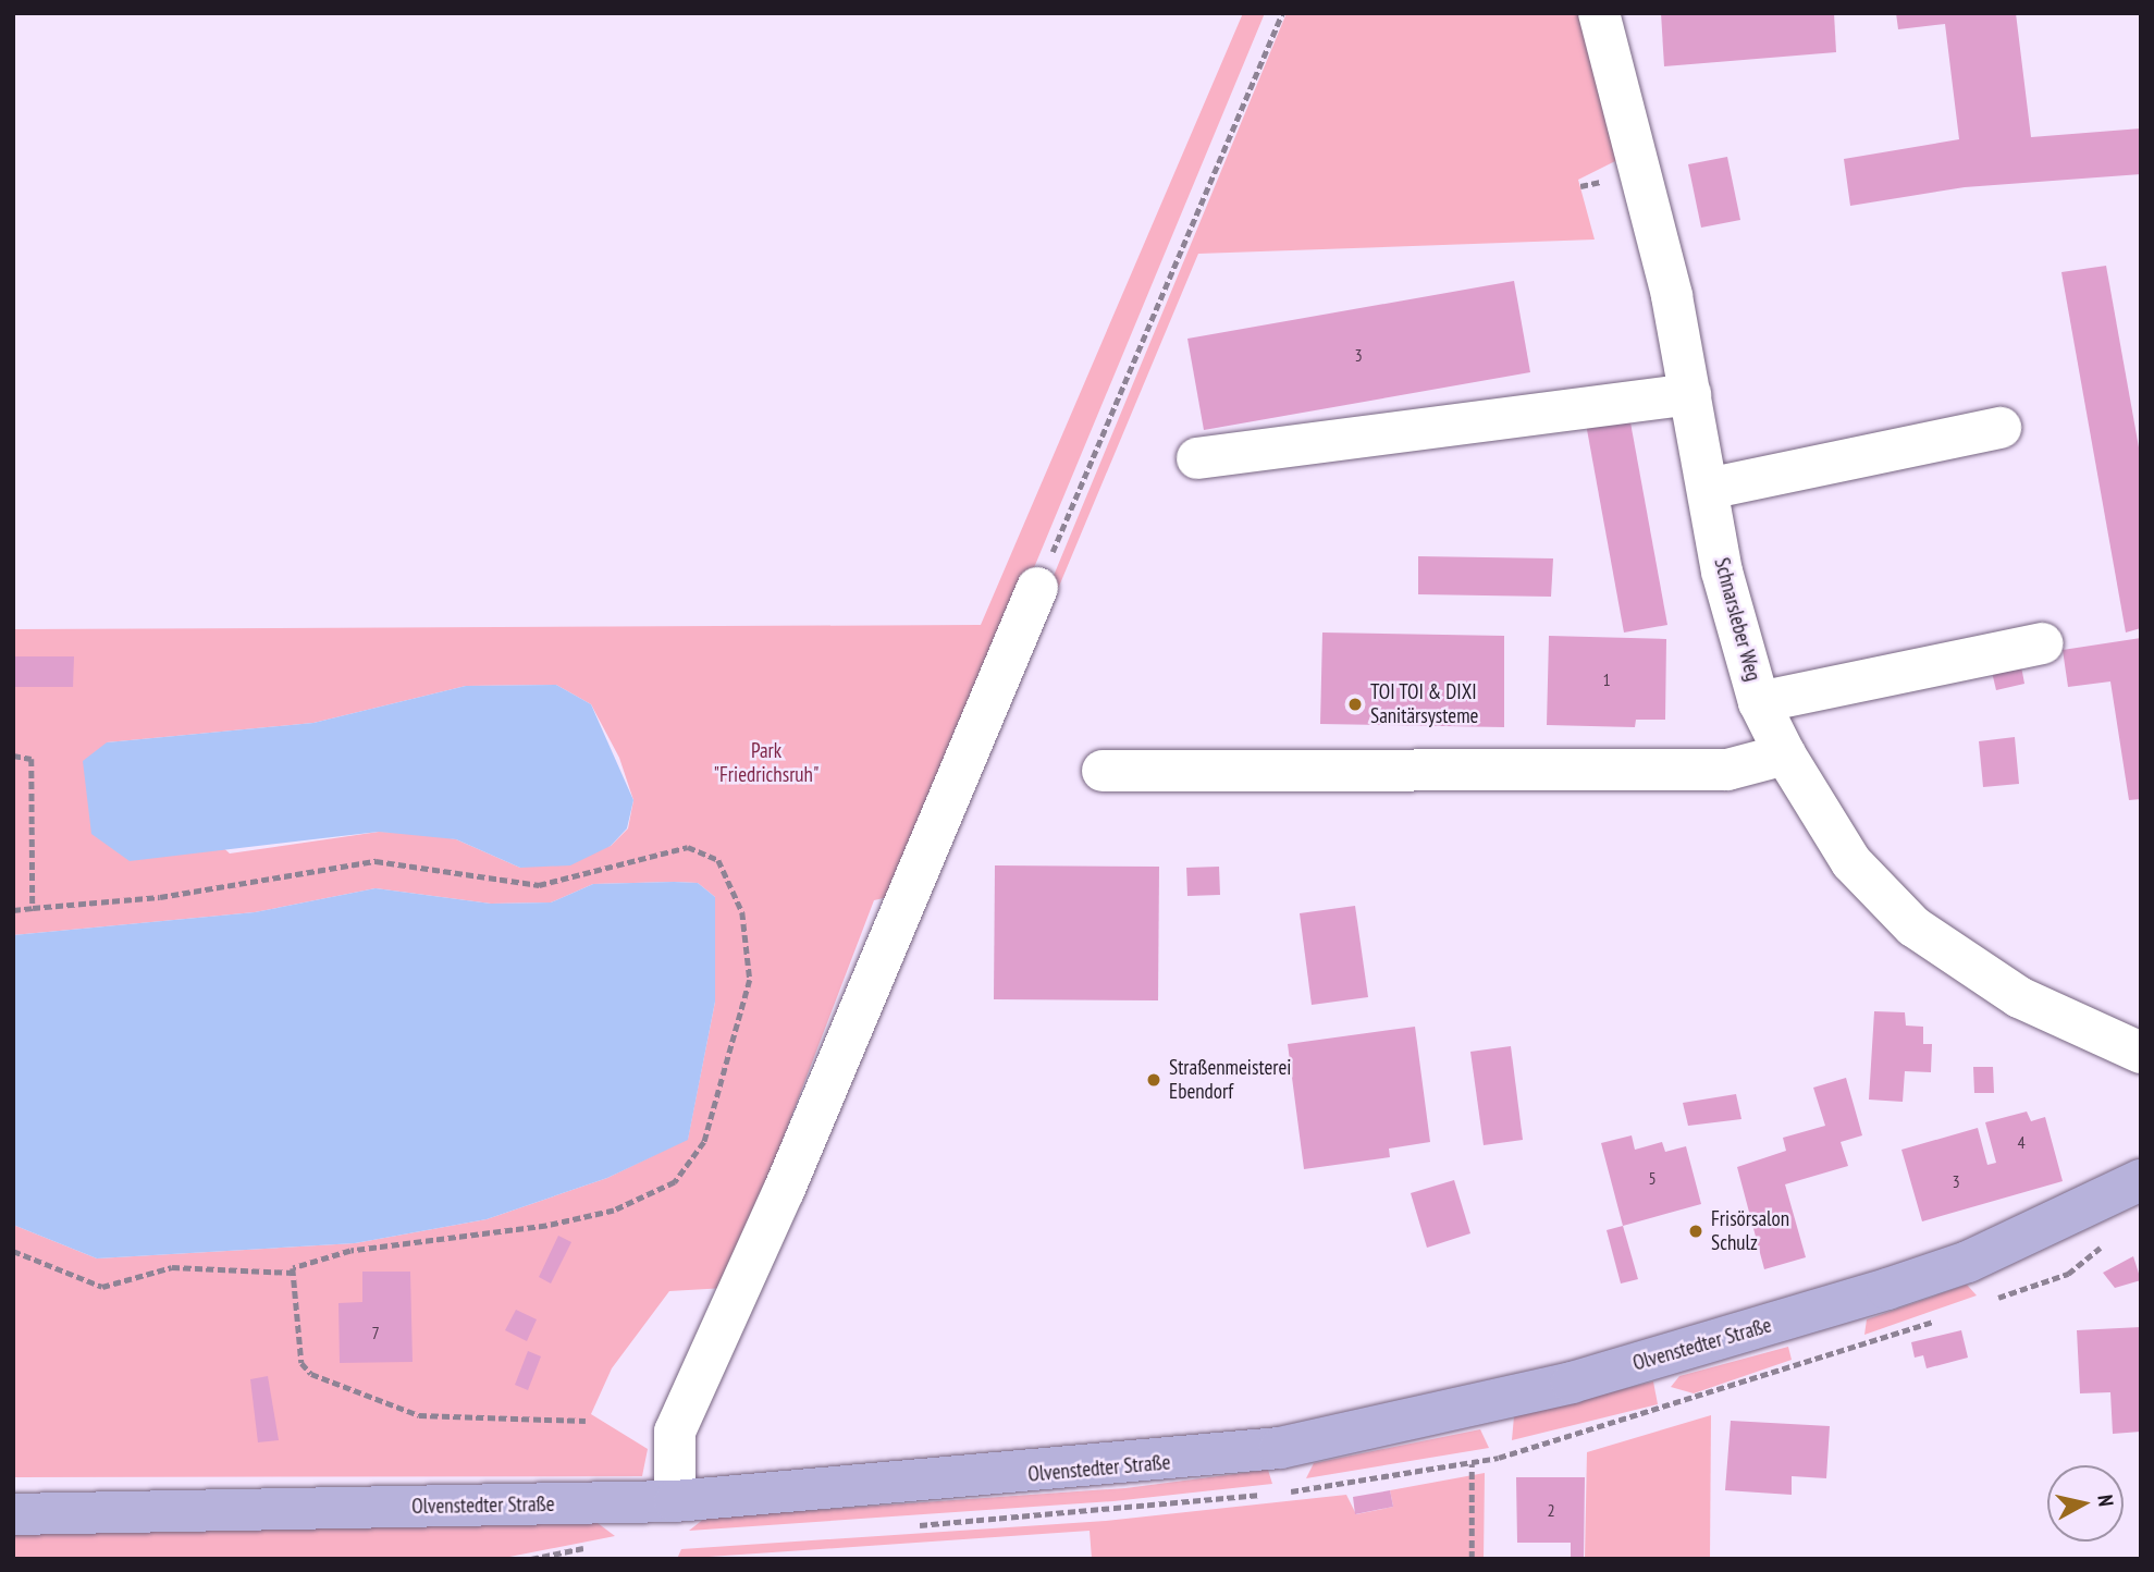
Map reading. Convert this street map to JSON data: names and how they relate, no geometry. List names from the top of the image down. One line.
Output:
{"streets":{"main road":["Olvenstedter Straße"],"street":["Schnarsleber Weg"]},"parks":["Park \"Friedrichsruh\""],"places":["TOI TOI & DIXI Sanitärsysteme","Straßenmeisterei Ebendorf","Frisörsalon Schulz"],"house_numbers":["3","1","4","5","3","7","2"],"north":"right"}
